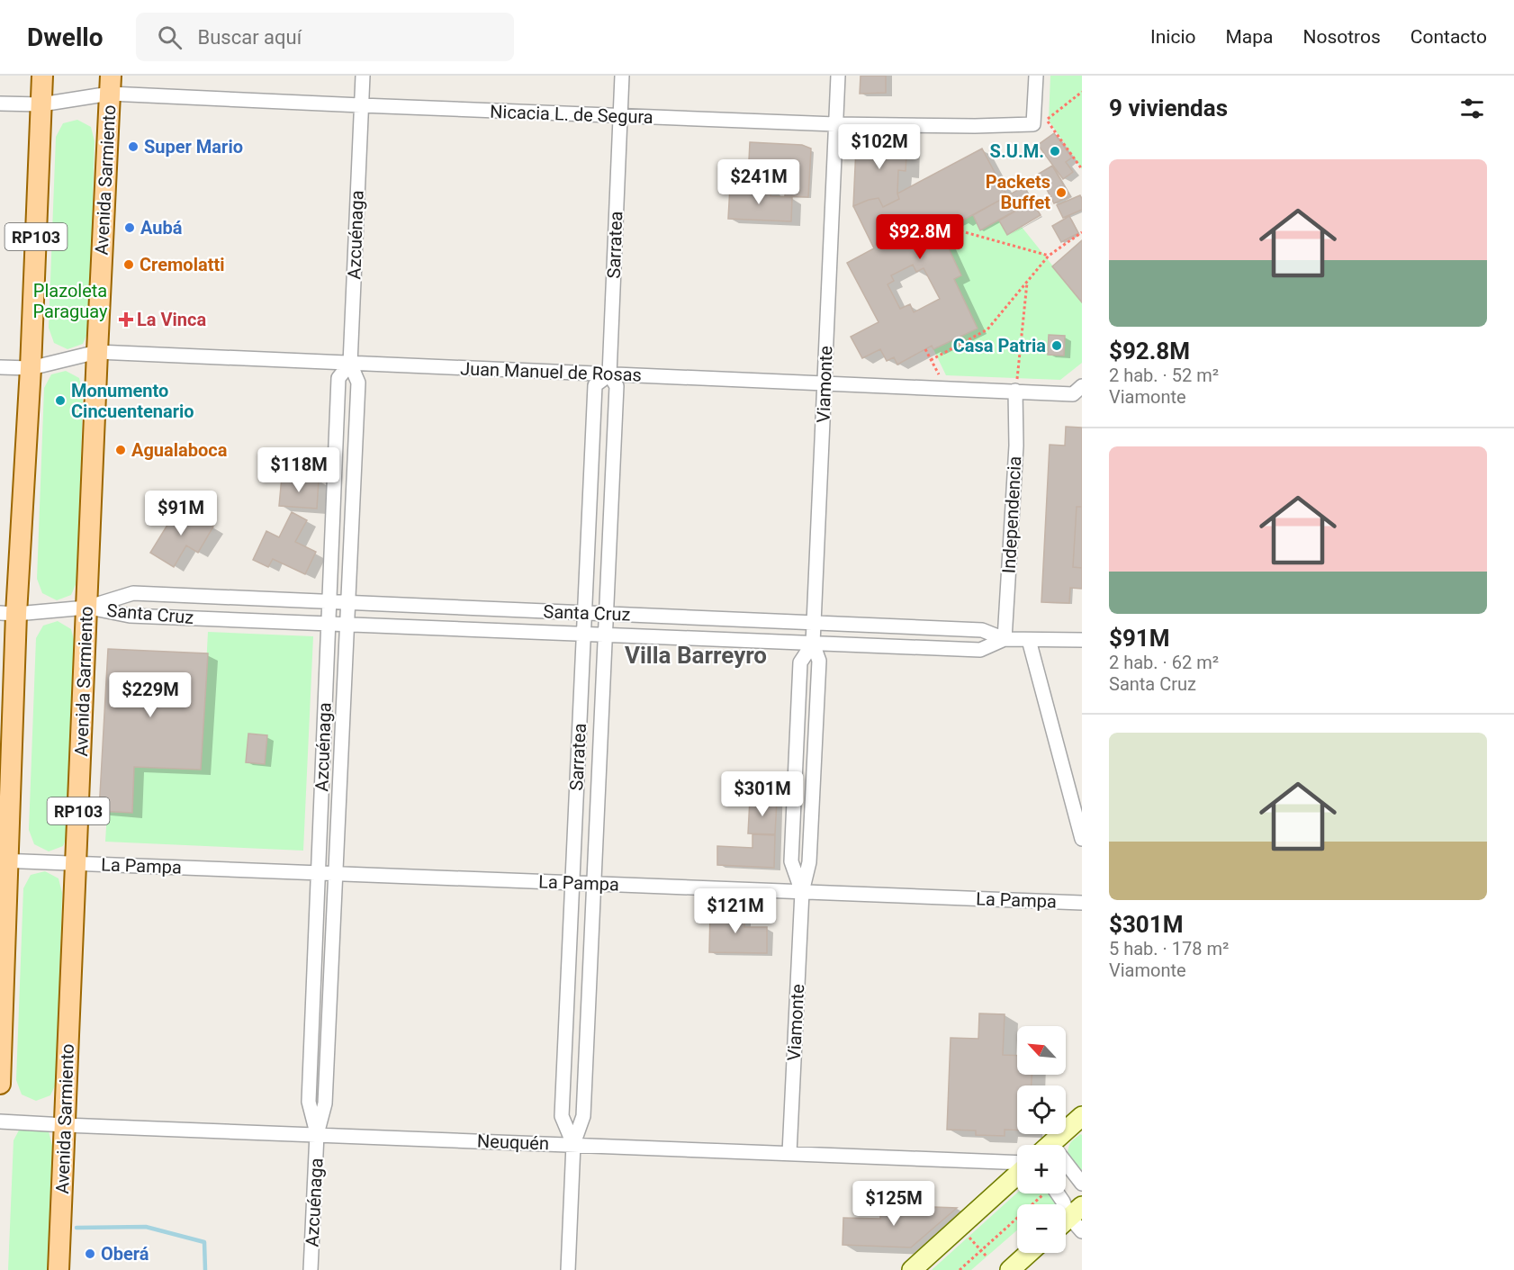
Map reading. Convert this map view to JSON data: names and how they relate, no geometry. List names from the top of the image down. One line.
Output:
{"streets":{"main road":["Avenida Sarmiento","RP103"],"street":["Nicacia L. de Segura","Azcuénaga","Sarratea","Juan Manuel de Rosas","Viamonte","Independencia","Santa Cruz","La Pampa","Neuquén"]},"crossings":[["Nicacia L. de Segura","Avenida Sarmiento"],["Nicacia L. de Segura","Azcuénaga"],["Nicacia L. de Segura","RP103"],["Nicacia L. de Segura","Sarratea"],["Nicacia L. de Segura","Viamonte"],["Avenida Sarmiento","Juan Manuel de Rosas"],["Avenida Sarmiento","Santa Cruz"],["Avenida Sarmiento","La Pampa"],["Avenida Sarmiento","Neuquén"],["Azcuénaga","Juan Manuel de Rosas"],["Azcuénaga","Santa Cruz"],["Azcuénaga","La Pampa"],["Azcuénaga","Neuquén"],["RP103","Juan Manuel de Rosas"],["RP103","La Pampa"],["Sarratea","Juan Manuel de Rosas"],["Sarratea","Santa Cruz"],["Sarratea","La Pampa"],["Sarratea","Neuquén"],["Juan Manuel de Rosas","Viamonte"],["Juan Manuel de Rosas","Independencia"],["Viamonte","Santa Cruz"],["Viamonte","La Pampa"],["Viamonte","Neuquén"],["Independencia","Santa Cruz"]],"districts":["Villa Barreyro"],"parks":["Plazoleta Paraguay"],"places":{"other":["Super Mario","S.U.M.","Packets Buffet","Aubá","Cremolatti","Casa Patria","Monumento Cincuentenario","Agualaboca","Oberá"],"health":["La Vinca"]},"north":"top left","page":{"header":"Dwello","search":"Buscar aquí","nav":["Inicio","Mapa","Nosotros","Contacto"],"heading":"9 viviendas","price":["$102M","$241M","$92.8M","$118M","$91M","$229M","$301M","$121M","$125M"],"list":[{"name":"$92.8M","note":"2 hab. · 52 m² · Viamonte"},{"name":"$91M","note":"2 hab. · 62 m² · Santa Cruz"},{"name":"$301M","note":"5 hab. · 178 m² · Viamonte"}],"map_buttons":["+","−"]}}
